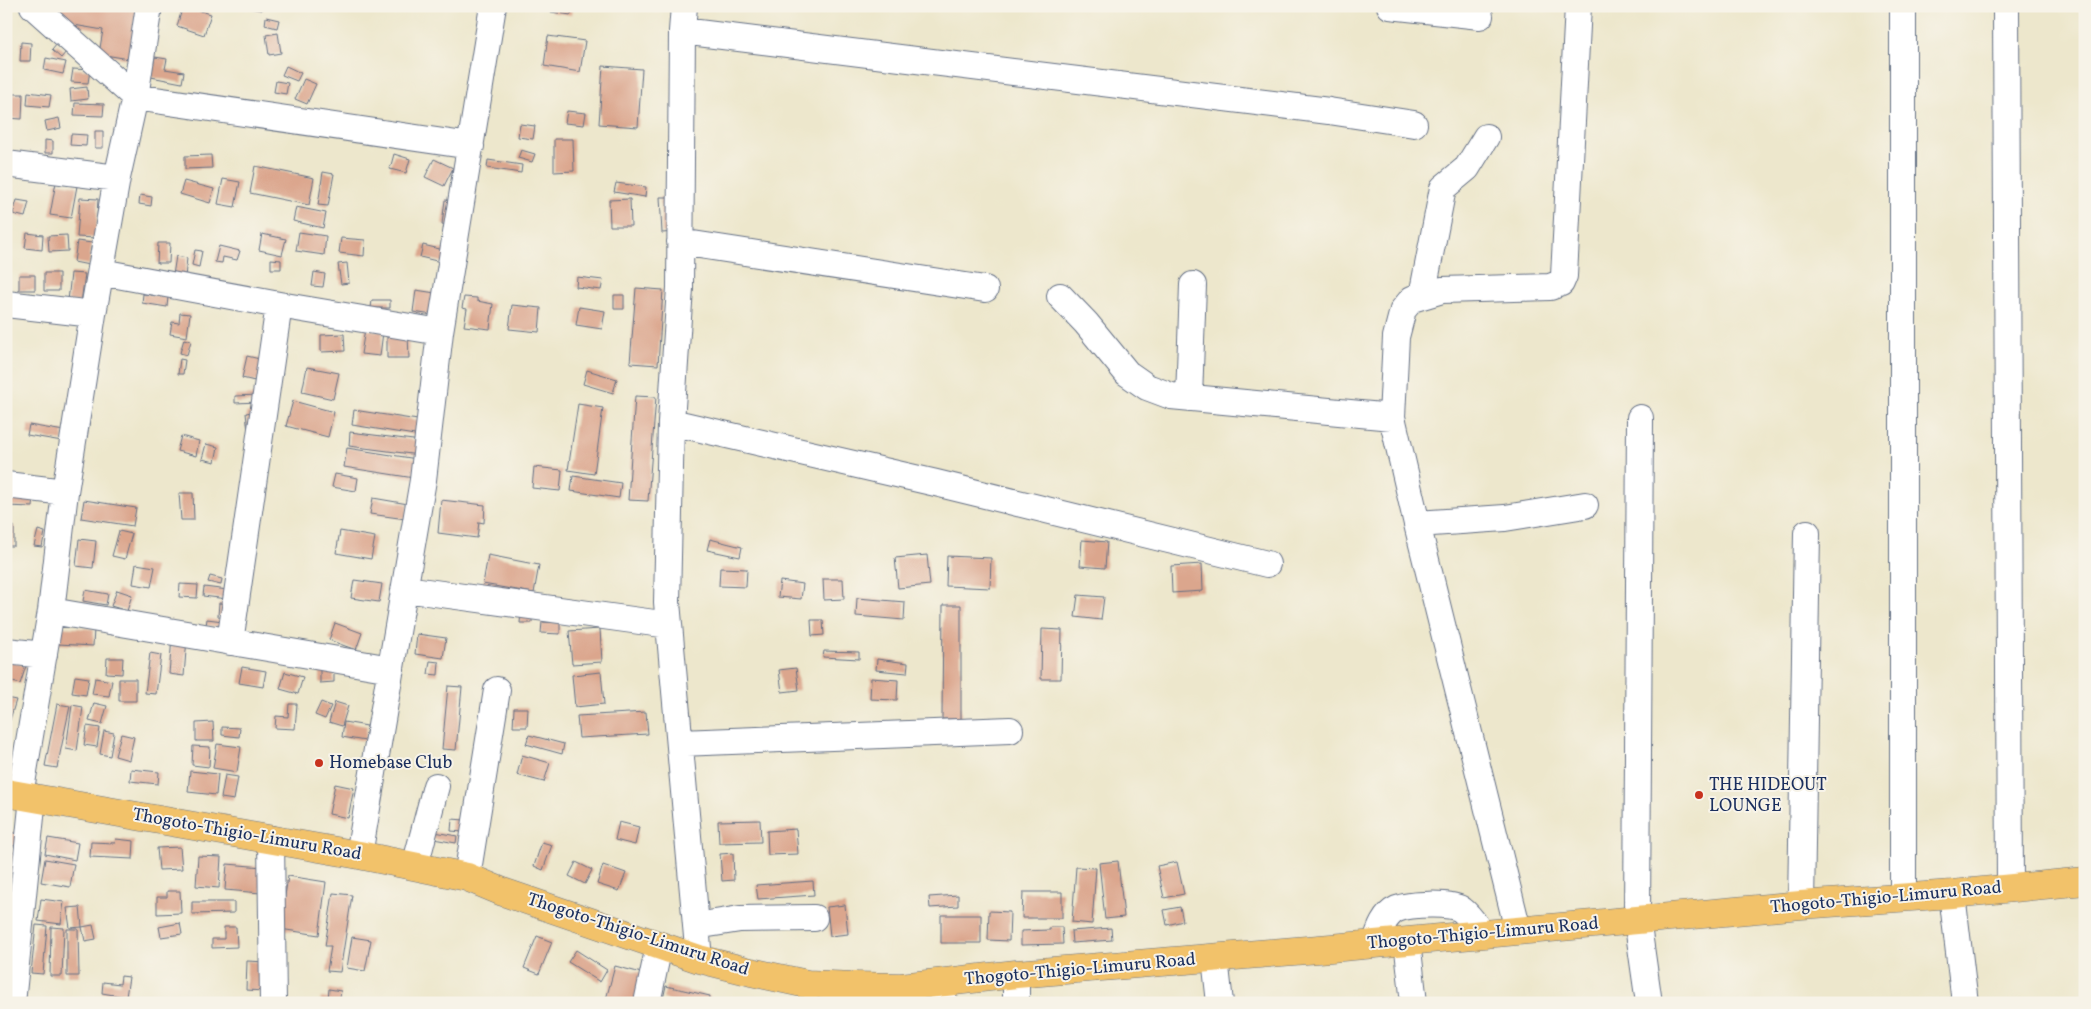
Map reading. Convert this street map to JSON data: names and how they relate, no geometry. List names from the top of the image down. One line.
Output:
{"streets":{"highway":["Thogoto-Thigio-Limuru Road"]},"places":["Homebase Club","THE HIDEOUT LOUNGE"]}
